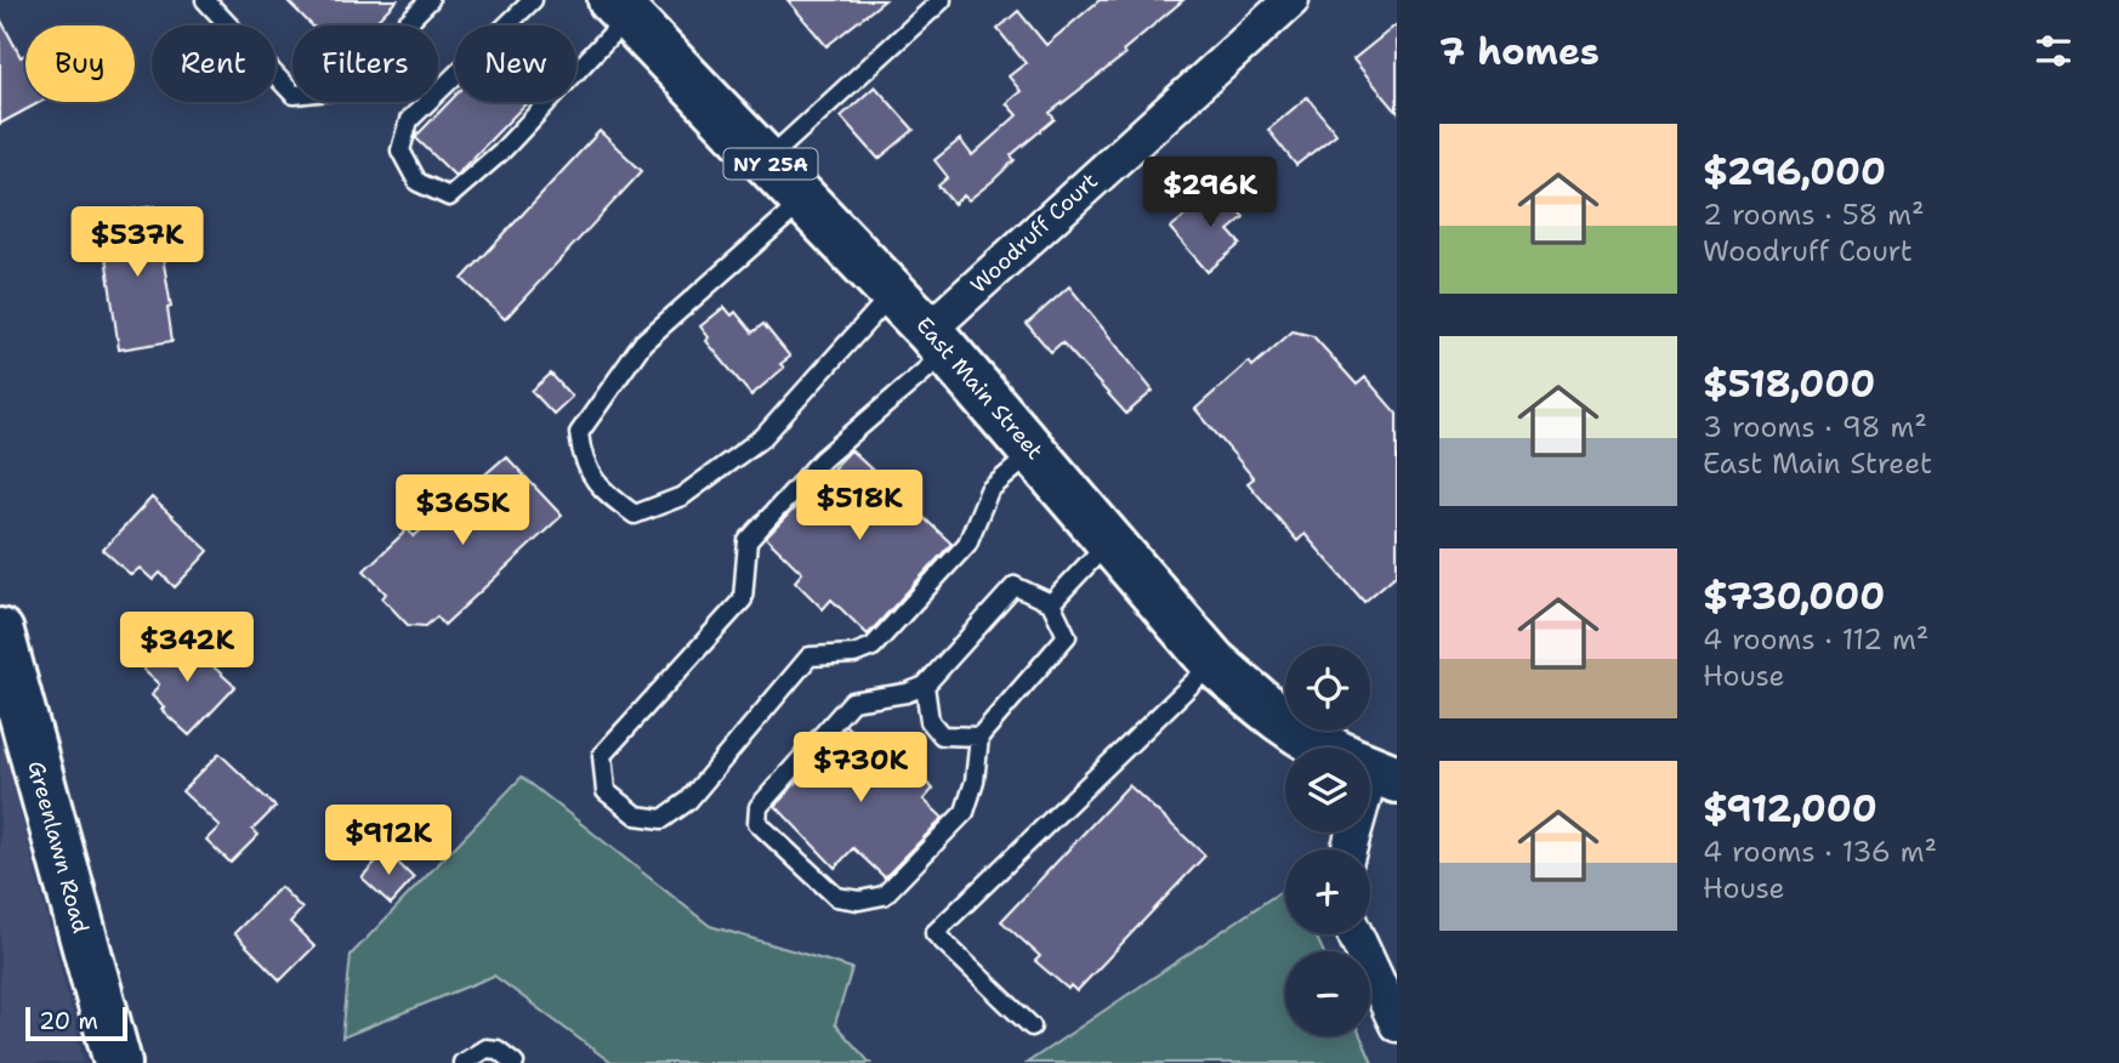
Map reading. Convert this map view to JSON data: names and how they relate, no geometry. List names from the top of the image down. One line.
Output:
{"streets":{"main road":["NY 25A","East Main Street","Greenlawn Road"],"street":["Woodruff Court"]},"crossings":[["Woodruff Court","East Main Street"]],"scale_bar":"20 m","page":{"heading":"7 homes","chip":["Buy","Rent","Filters","New"],"list":[{"name":"$296,000","note":"2 rooms · 58 m² · Woodruff Court"},{"name":"$518,000","note":"3 rooms · 98 m² · East Main Street"},{"name":"$730,000","note":"4 rooms · 112 m² · House"},{"name":"$912,000","note":"4 rooms · 136 m² · House"}],"price":["$296K","$537K","$518K","$365K","$342K","$730K","$912K"],"map_buttons":["+","−"],"scale":"20 m"}}
